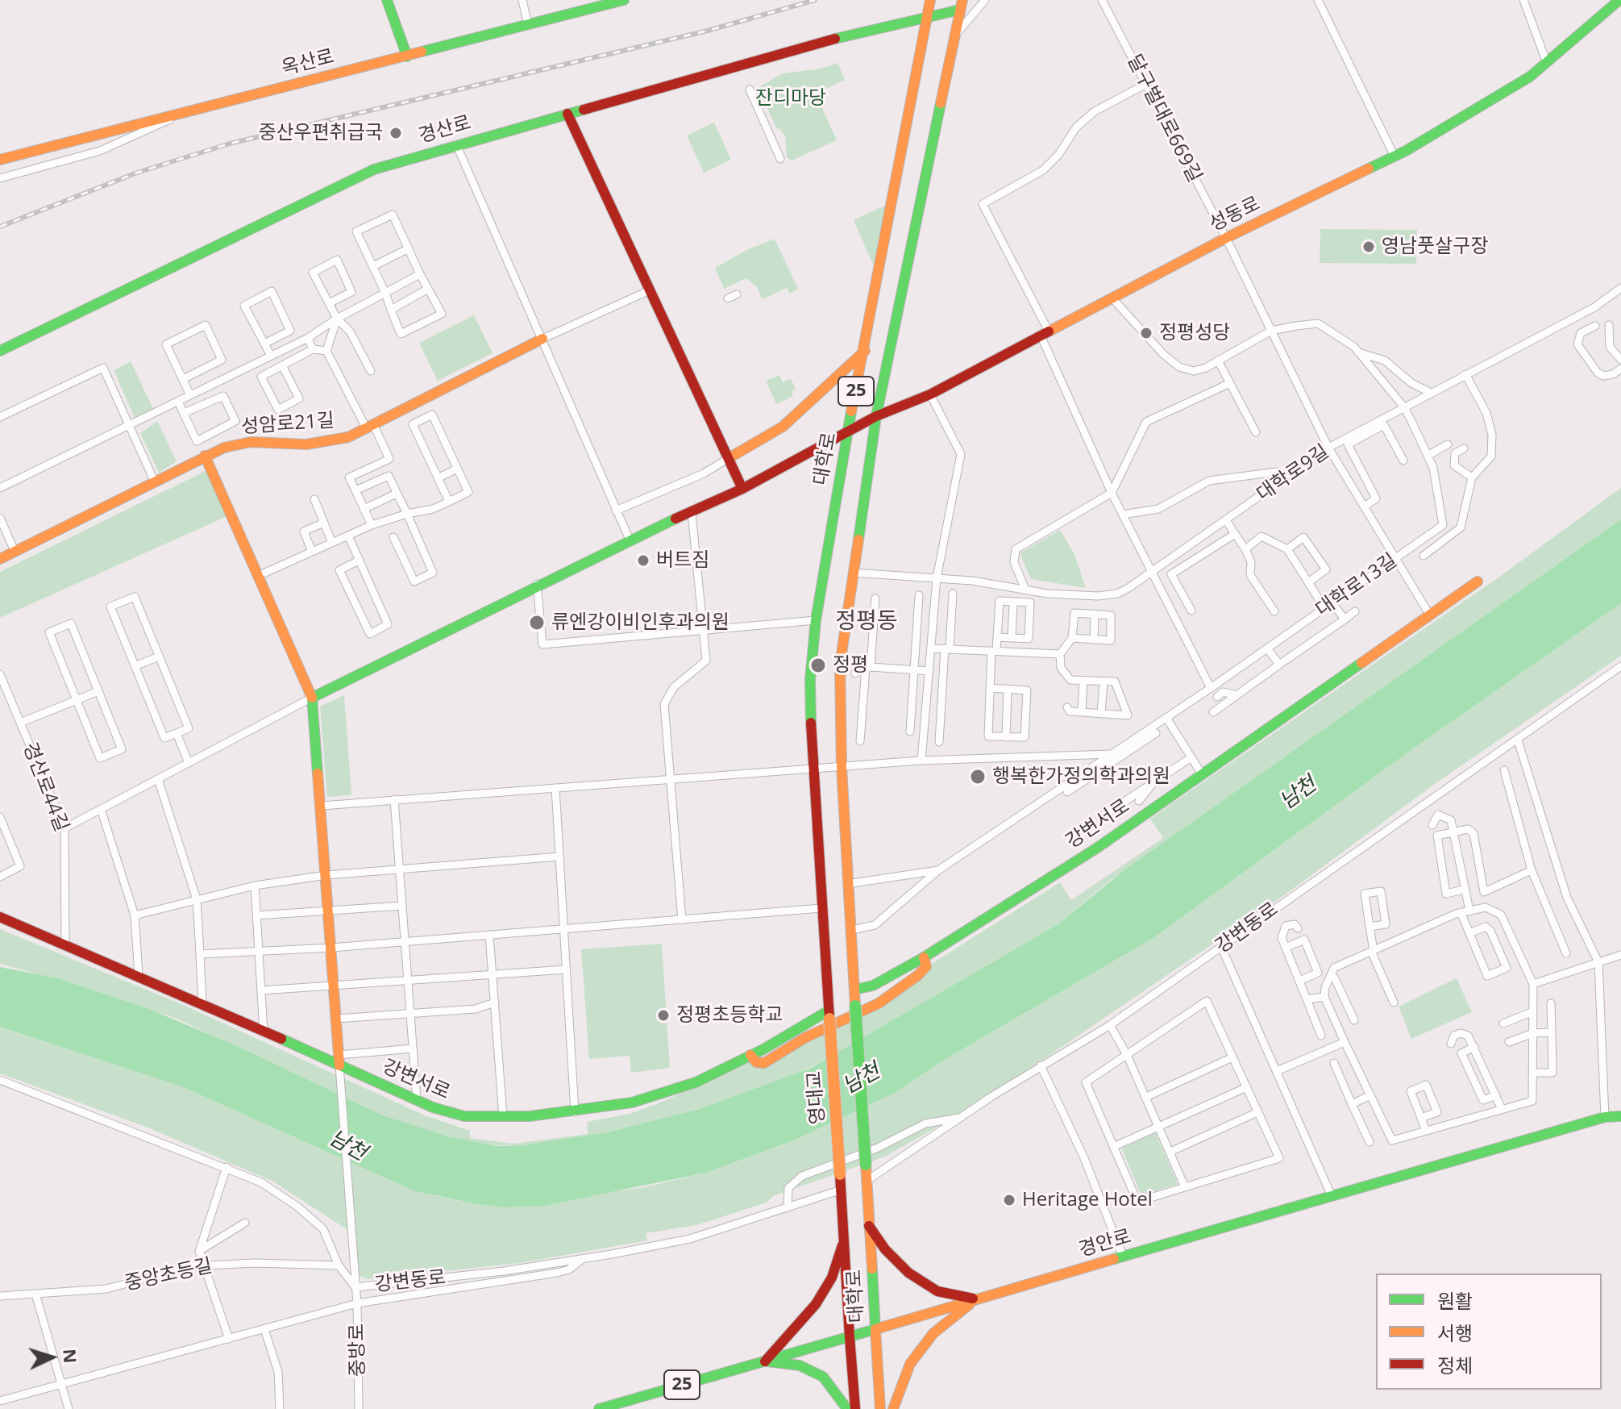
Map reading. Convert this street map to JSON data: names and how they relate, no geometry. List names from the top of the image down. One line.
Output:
{"streets":{"street":["옥산로","달구벌대로669길","경산로","성동로","25","성암로21길","대학로","대학로9길","대학로13길","경산로44길","강변서로","강변동로","영대교","경안로","중앙초등길","중방로"]},"crossings":[["달구벌대로669길","성동로"],["달구벌대로669길","대학로9길"],["달구벌대로669길","대학로13길"],["달구벌대로669길","강변서로"],["경산로","25"],["경산로","대학로"],["성동로","25"],["성동로","대학로"],["25","대학로"],["25","대학로9길"],["25","강변서로"],["25","강변동로"],["대학로","강변동로"],["대학로","영대교"],["대학로","경안로"],["대학로9길","대학로13길"],["경산로44길","강변서로"],["강변서로","영대교"],["강변서로","중방로"],["강변동로","영대교"],["강변동로","중앙초등길"],["강변동로","중방로"],["영대교","경안로"]],"districts":["정평동"],"water":["남천"],"parks":["잔디마당"],"places":["중산우편취급국","영남풋살구장","정평성당","버트짐","류엔강이비인후과의원","정평","행복한가정의학과의원","정평초등학교","Heritage Hotel"],"legend":["원활","서행","정체"],"north":"right"}
